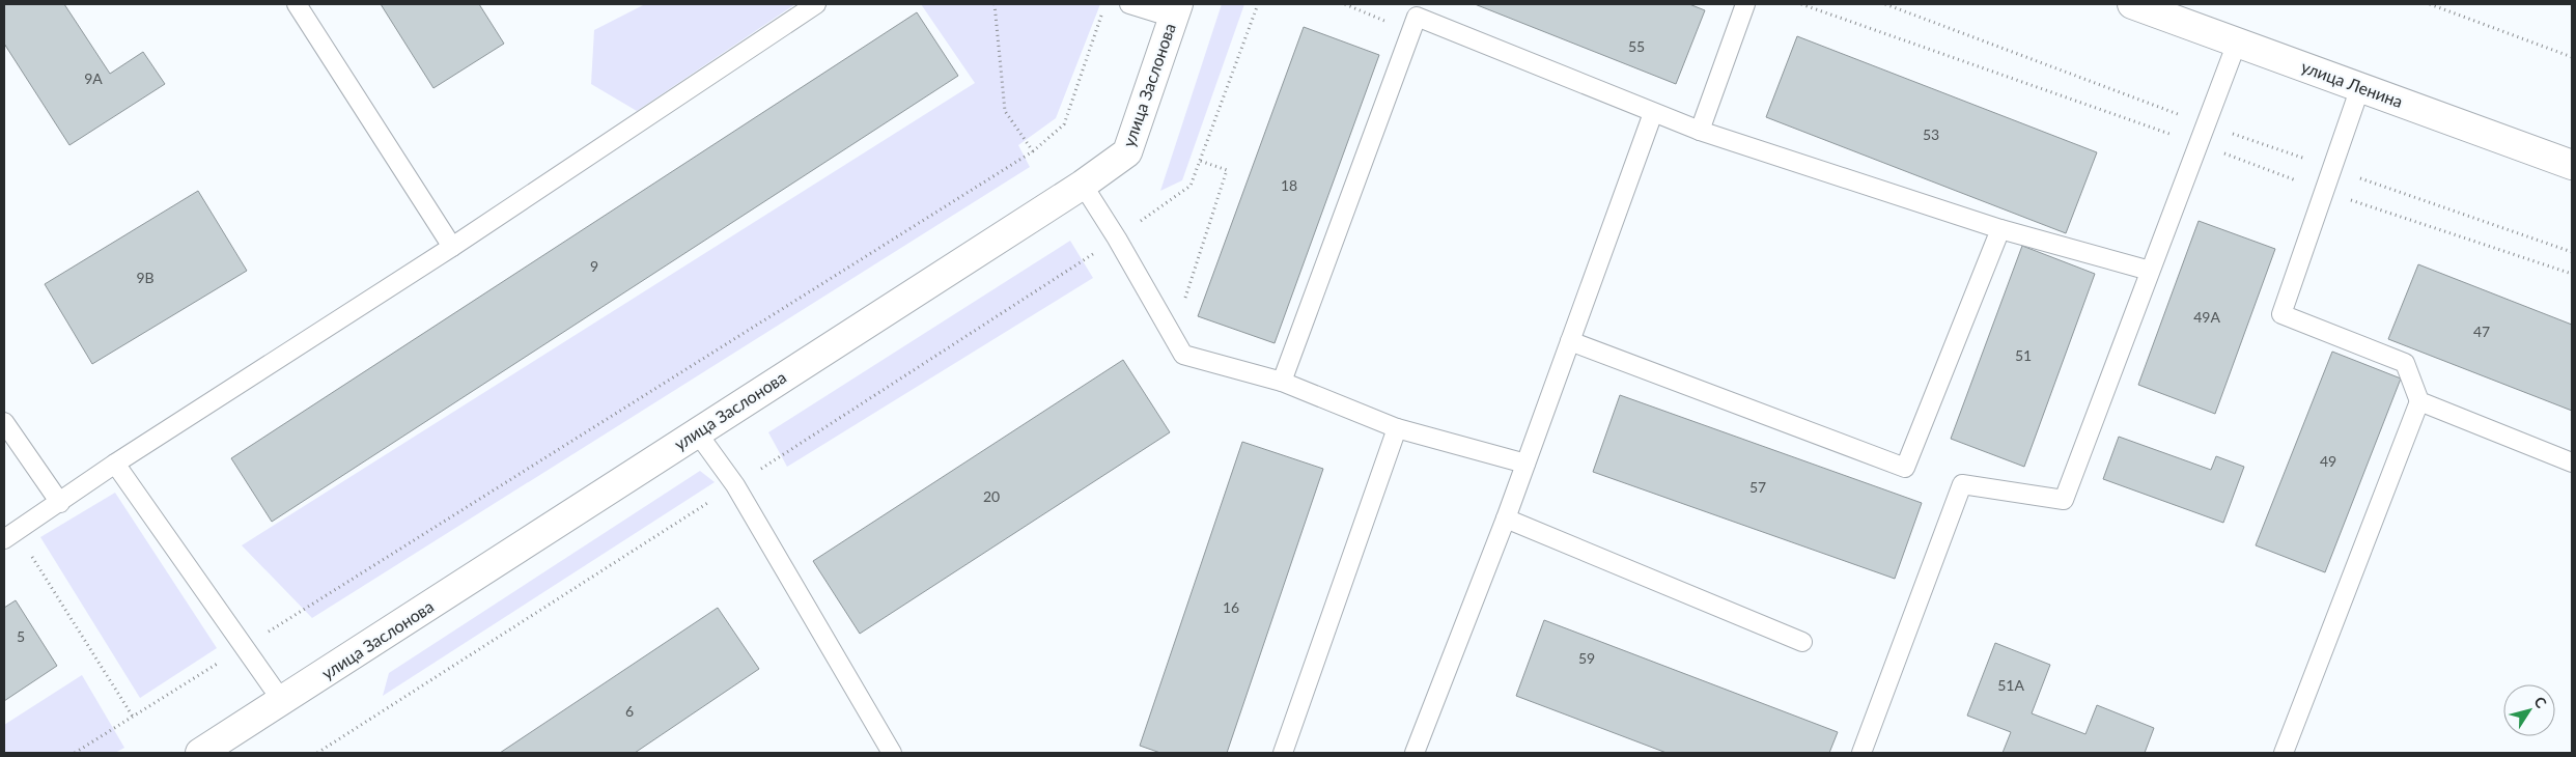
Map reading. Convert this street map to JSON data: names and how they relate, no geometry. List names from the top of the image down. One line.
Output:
{"streets":{"street":["улица Ленина","улица Заслонова"]},"house_numbers":["55","9А","53","18","9","9В","49А","47","51","49","57","20","16","5","59","51А","6"],"north":"top right"}
